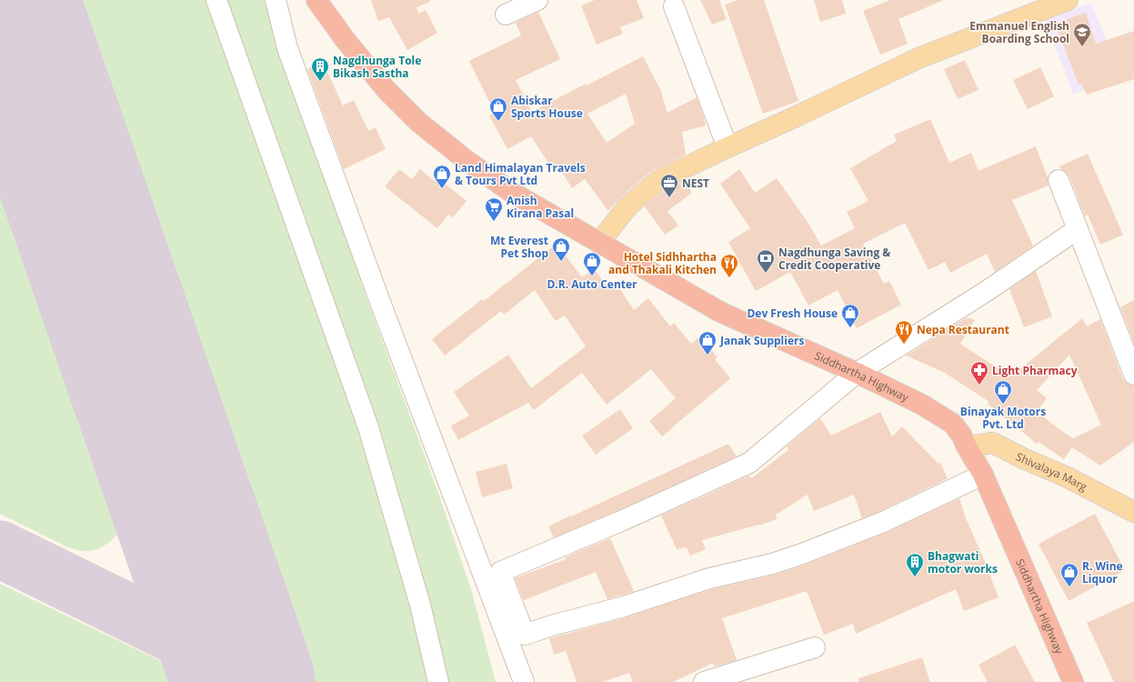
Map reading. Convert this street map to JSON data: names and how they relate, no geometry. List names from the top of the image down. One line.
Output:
{"streets":{"highway":["Siddhartha Highway"],"main road":["Shivalaya Marg"]},"crossings":[["Siddhartha Highway","Shivalaya Marg"]],"places":{"school or university":["Emmanuel English Boarding School"],"building":["Nagdhunga Tole Bikash Sastha","Bhagwati motor works"],"shop":["Abiskar Sports House","Land Himalayan Travels & Tours Pvt Ltd","Mt Everest Pet Shop","D.R. Auto Center","Dev Fresh House","Janak Suppliers","Binayak Motors Pvt. Ltd","R. Wine Liquor"],"office":["NEST"],"supermarket":["Anish Kirana Pasal"],"bank":["Nagdhunga Saving & Credit Cooperative"],"restaurant":["Hotel Sidhhartha and Thakali Kitchen","Nepa Restaurant"],"pharmacy":["Light Pharmacy"]}}
